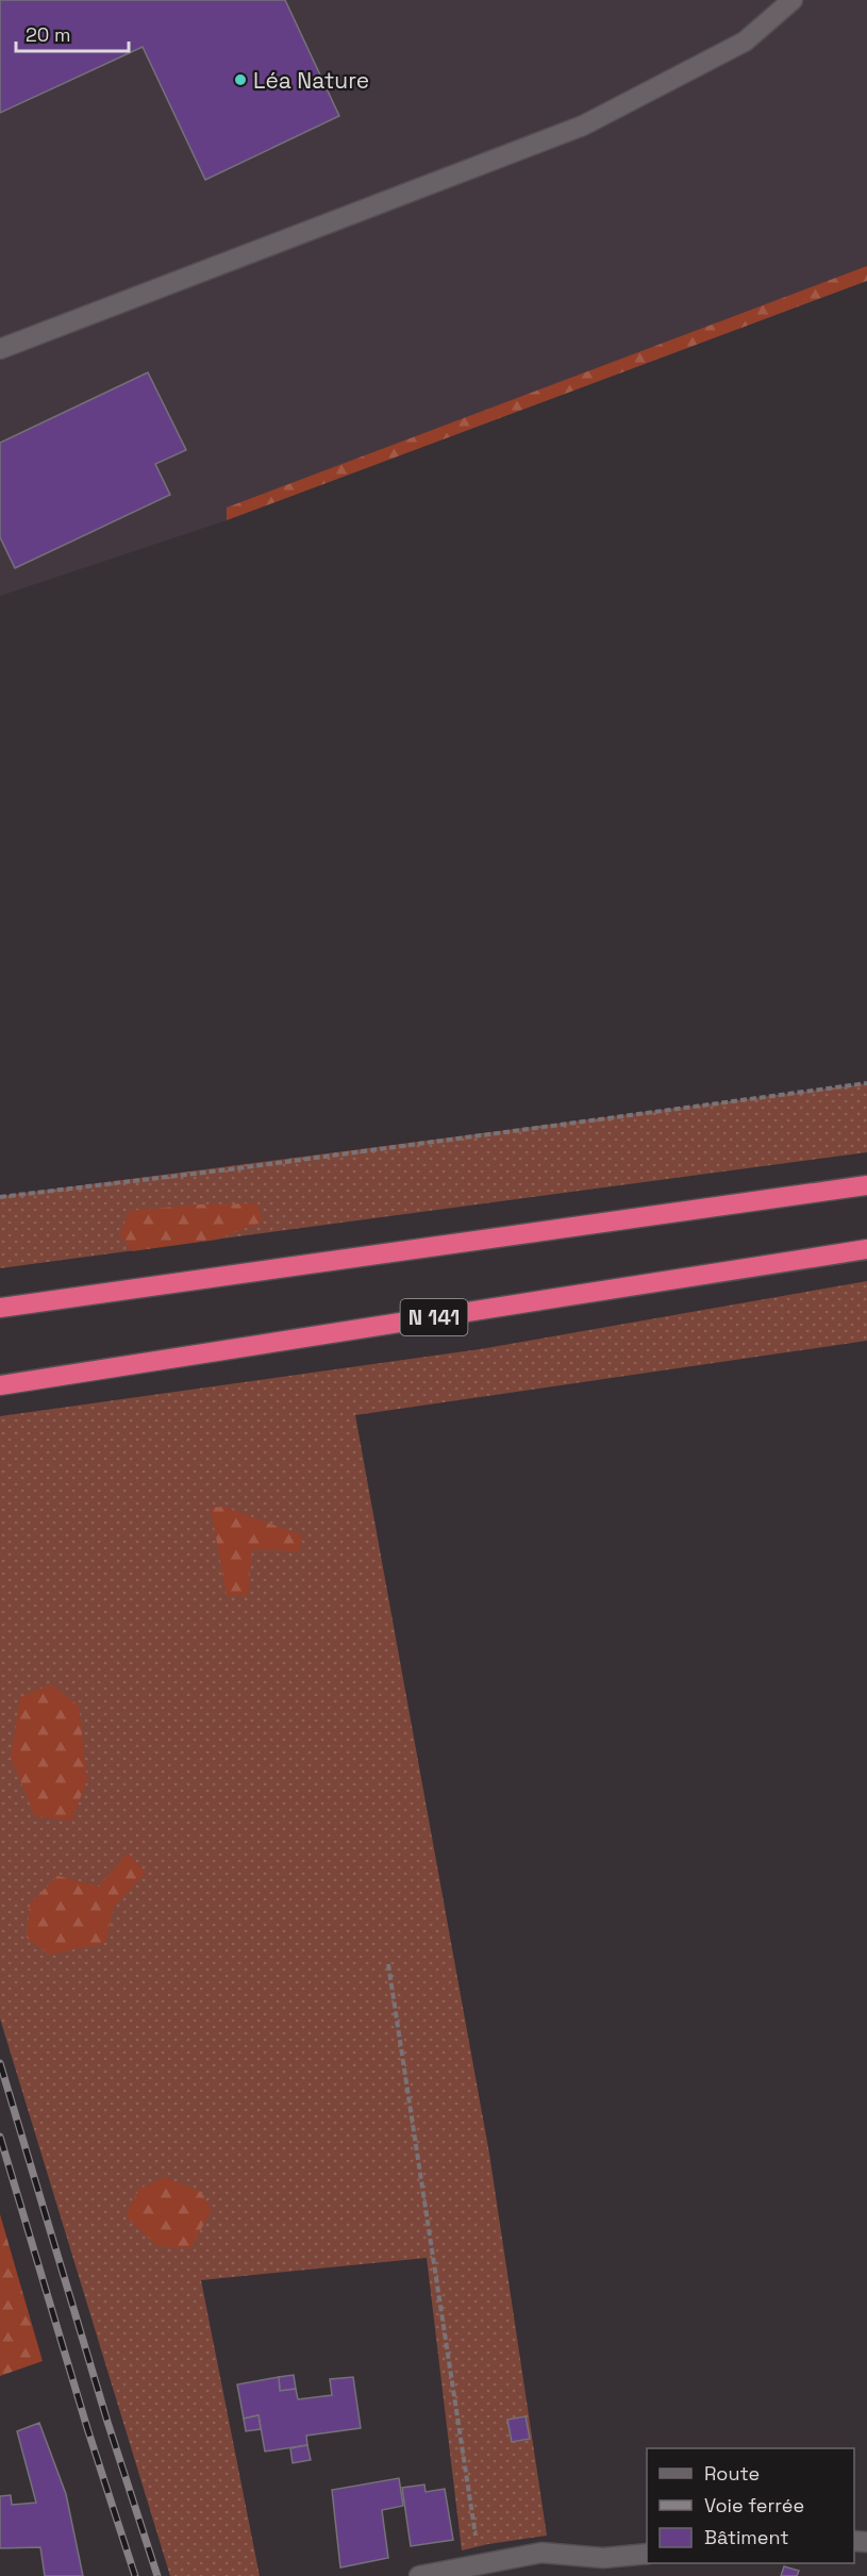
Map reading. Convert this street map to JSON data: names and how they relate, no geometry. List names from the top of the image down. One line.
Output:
{"streets":{"highway":["N 141"]},"places":["Léa Nature"],"legend":["Route","Voie ferrée","Bâtiment"],"scale_bar":"20 m"}
